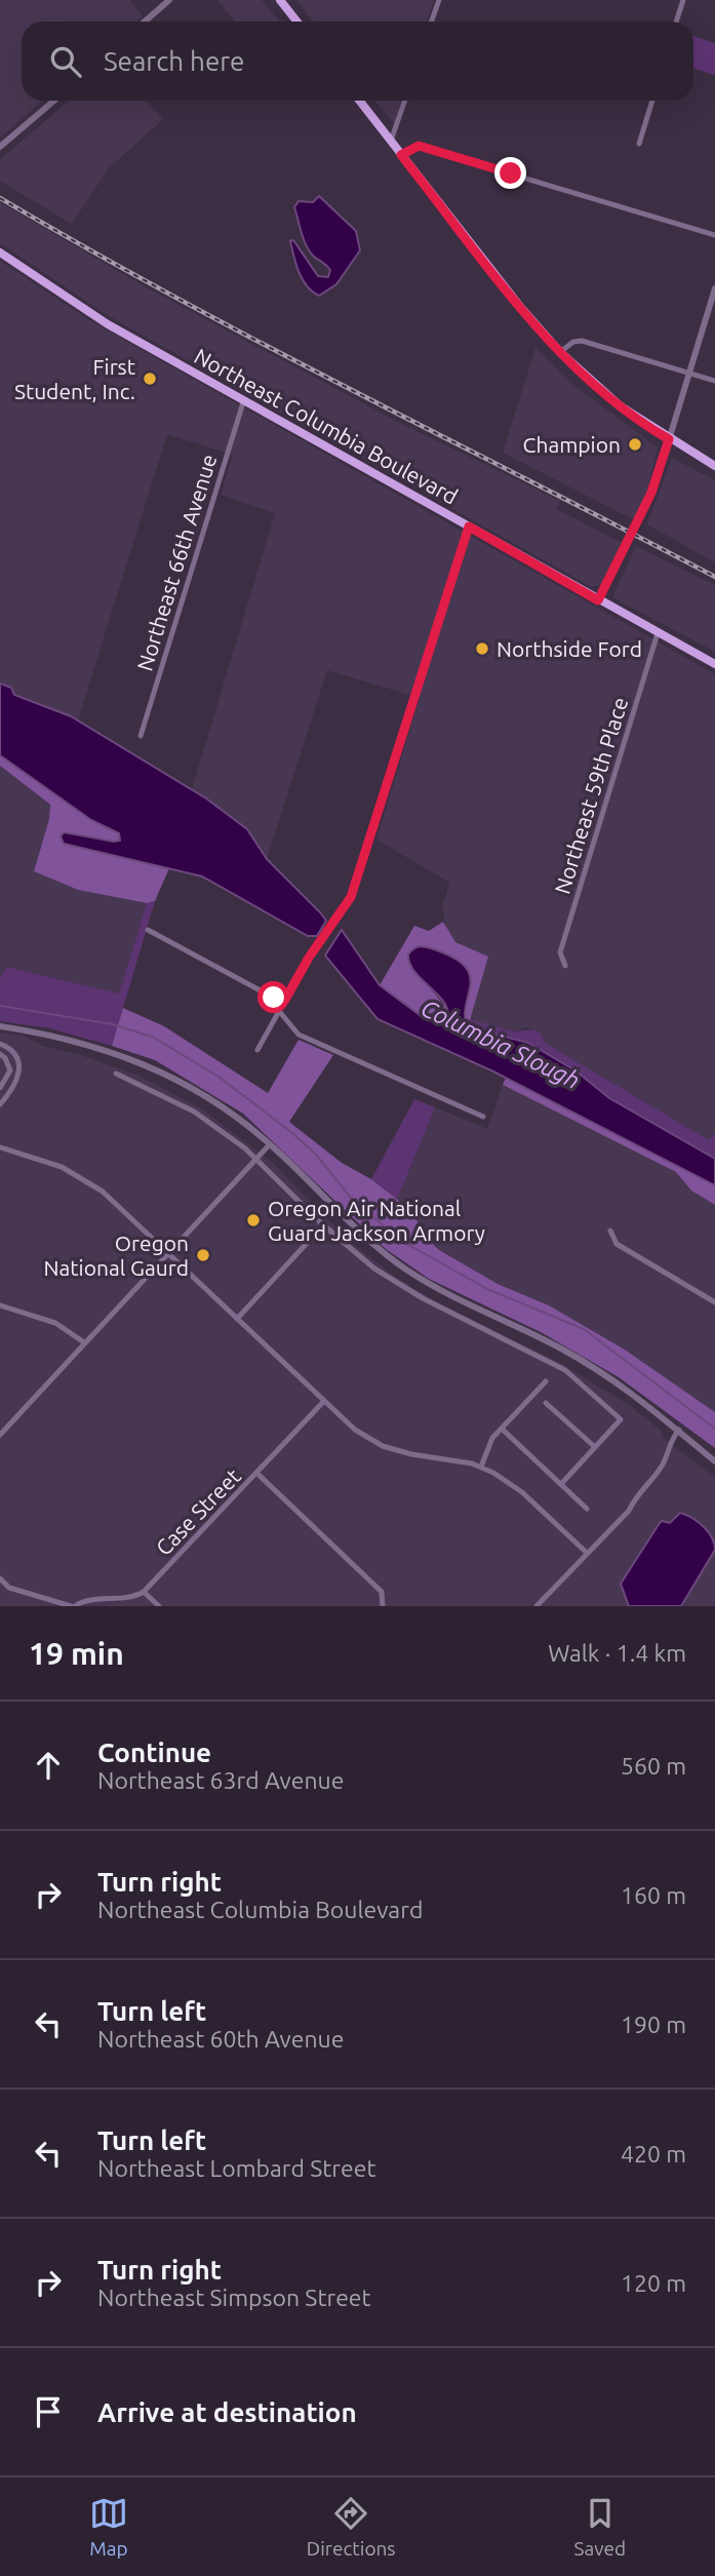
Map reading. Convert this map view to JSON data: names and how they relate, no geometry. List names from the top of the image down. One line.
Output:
{"streets":{"main road":["Northeast Columbia Boulevard"],"street":["Northeast 66th Avenue","Northeast 59th Place","Case Street"]},"crossings":[["Northeast Columbia Boulevard","Northeast 66th Avenue"],["Northeast Columbia Boulevard","Northeast 59th Place"]],"water":["Columbia Slough"],"places":["First Student, Inc.","Champion","Northside Ford","Oregon Air National Guard Jackson Armory","Oregon National Gaurd"],"page":{"search":"Search here","heading":["19 min","Walk · 1.4 km"],"list":[["Continue","Northeast 63rd Avenue","560 m"],["Turn right","Northeast Columbia Boulevard","160 m"],["Turn left","Northeast 60th Avenue","190 m"],["Turn left","Northeast Lombard Street","420 m"],["Turn right","Northeast Simpson Street","120 m"],"Arrive at destination"],"nav":["Map","Directions","Saved"]}}
